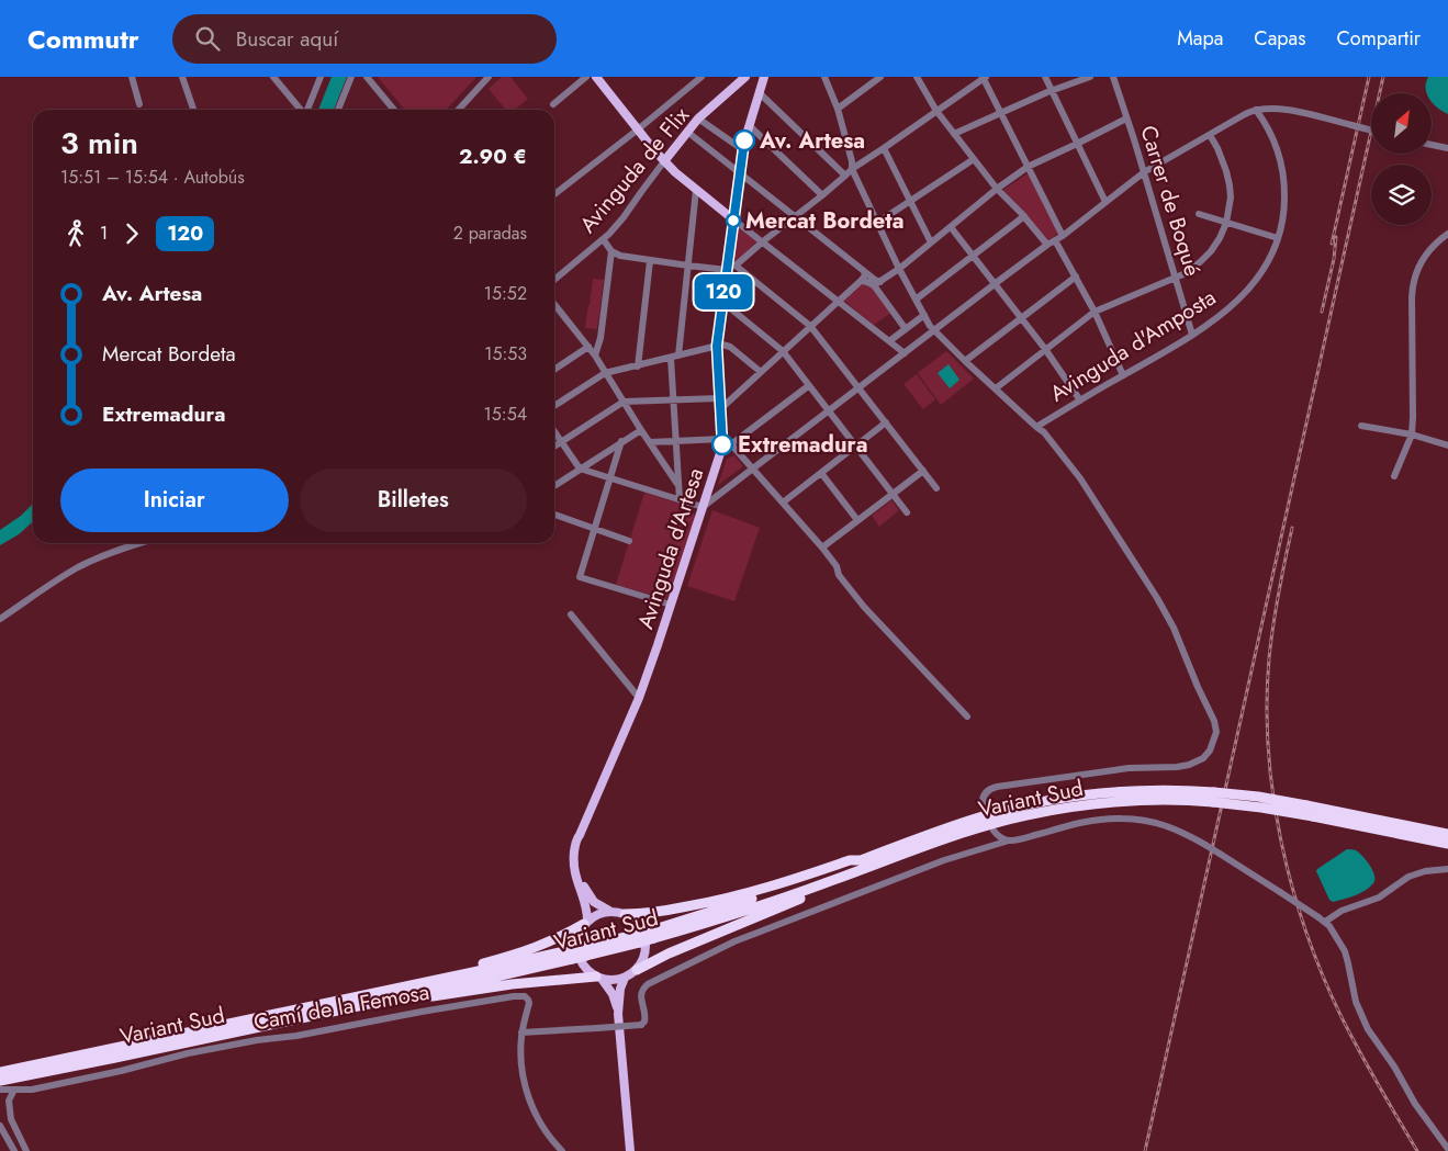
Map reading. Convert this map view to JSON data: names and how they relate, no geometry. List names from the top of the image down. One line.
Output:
{"streets":{"highway":["Variant Sud"],"main road":["Avinguda de Flix","Avinguda d'Artesa"],"street":["Carrer de Boqué","Avinguda d'Amposta","Camí de la Femosa"]},"crossings":[["Carrer de Boqué","Avinguda d'Amposta"]],"places":["Av. Artesa","Mercat Bordeta","Extremadura"],"lines":["bus line 120"],"north":"top right","page":{"header":"Commutr","search":"Buscar aquí","nav":["Mapa","Capas","Compartir"],"on_map":"120","heading":["3 min","15:51 – 15:54 · Autobús","2.90 €"],"legs":["1","120","2 paradas"],"list":[{"name":"Av. Artesa","value":"15:52"},{"name":"Mercat Bordeta","value":"15:53"},{"name":"Extremadura","value":"15:54"}],"buttons":["Iniciar","Billetes"]}}
